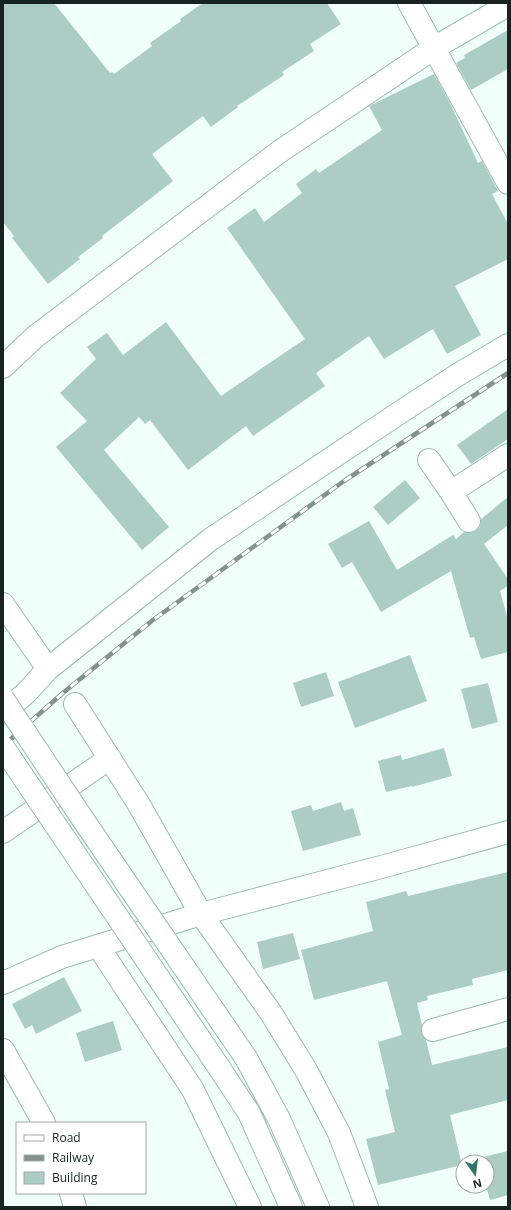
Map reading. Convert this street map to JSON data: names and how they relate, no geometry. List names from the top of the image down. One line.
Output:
{"legend":["Road","Railway","Building"],"north":"bottom"}
